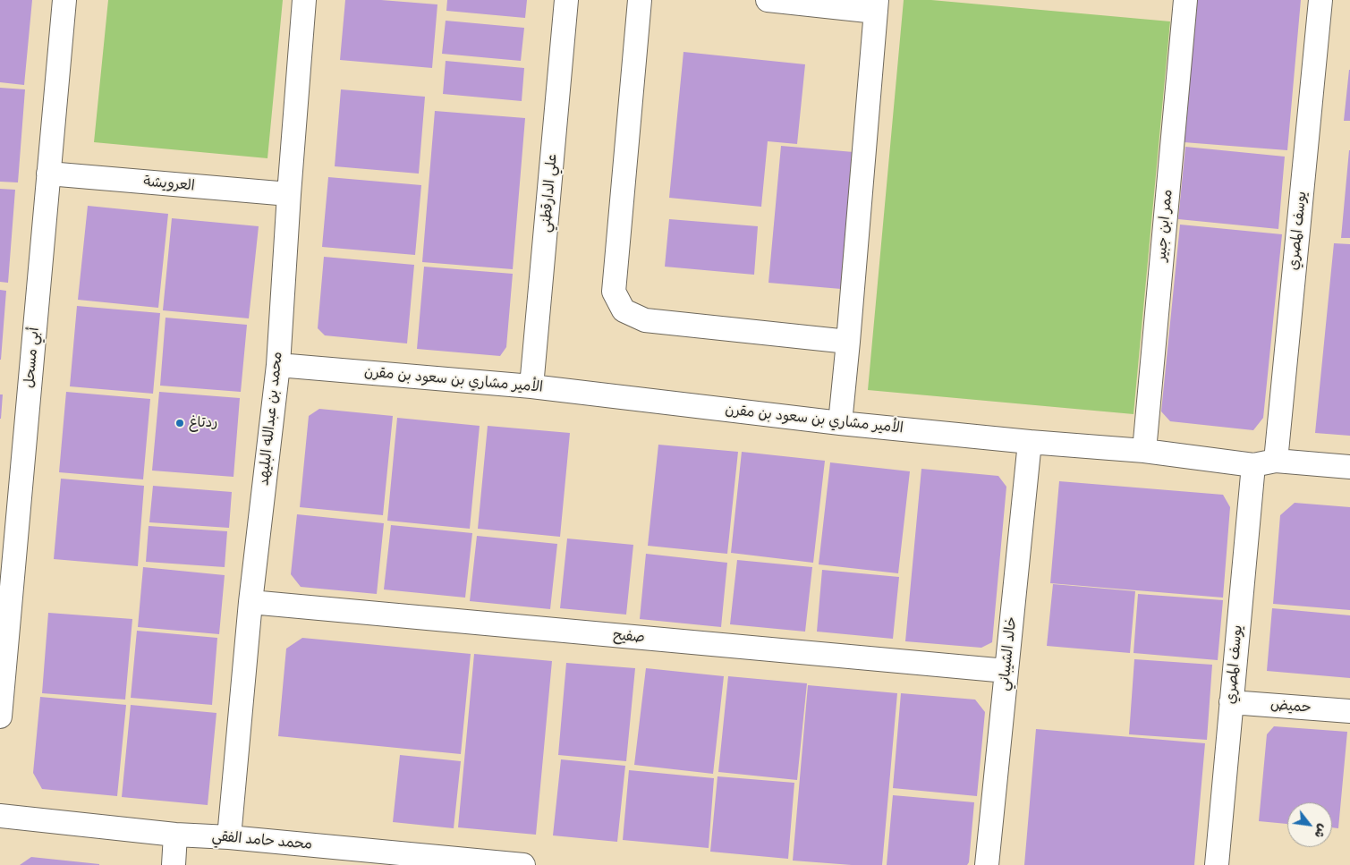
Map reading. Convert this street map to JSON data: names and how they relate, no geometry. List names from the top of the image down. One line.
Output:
{"streets":{"street":["العرويشة","علي الدارقطني","ممر ابن جبير","يوسف المصري","أبي مسحل","الأمير مشاري بن سعود بن مقرن","محمد بن عبدالله البليهد","صفيح","خالد الشيباني","حميض","محمد حامد الفقي"]},"crossings":[["العرويشة","أبي مسحل"],["العرويشة","محمد بن عبدالله البليهد"],["علي الدارقطني","الأمير مشاري بن سعود بن مقرن"],["ممر ابن جبير","الأمير مشاري بن سعود بن مقرن"],["يوسف المصري","الأمير مشاري بن سعود بن مقرن"],["يوسف المصري","حميض"],["الأمير مشاري بن سعود بن مقرن","محمد بن عبدالله البليهد"],["الأمير مشاري بن سعود بن مقرن","خالد الشيباني"],["محمد بن عبدالله البليهد","صفيح"],["محمد بن عبدالله البليهد","محمد حامد الفقي"],["صفيح","خالد الشيباني"]],"places":["ردتاغ"],"north":"bottom right"}
